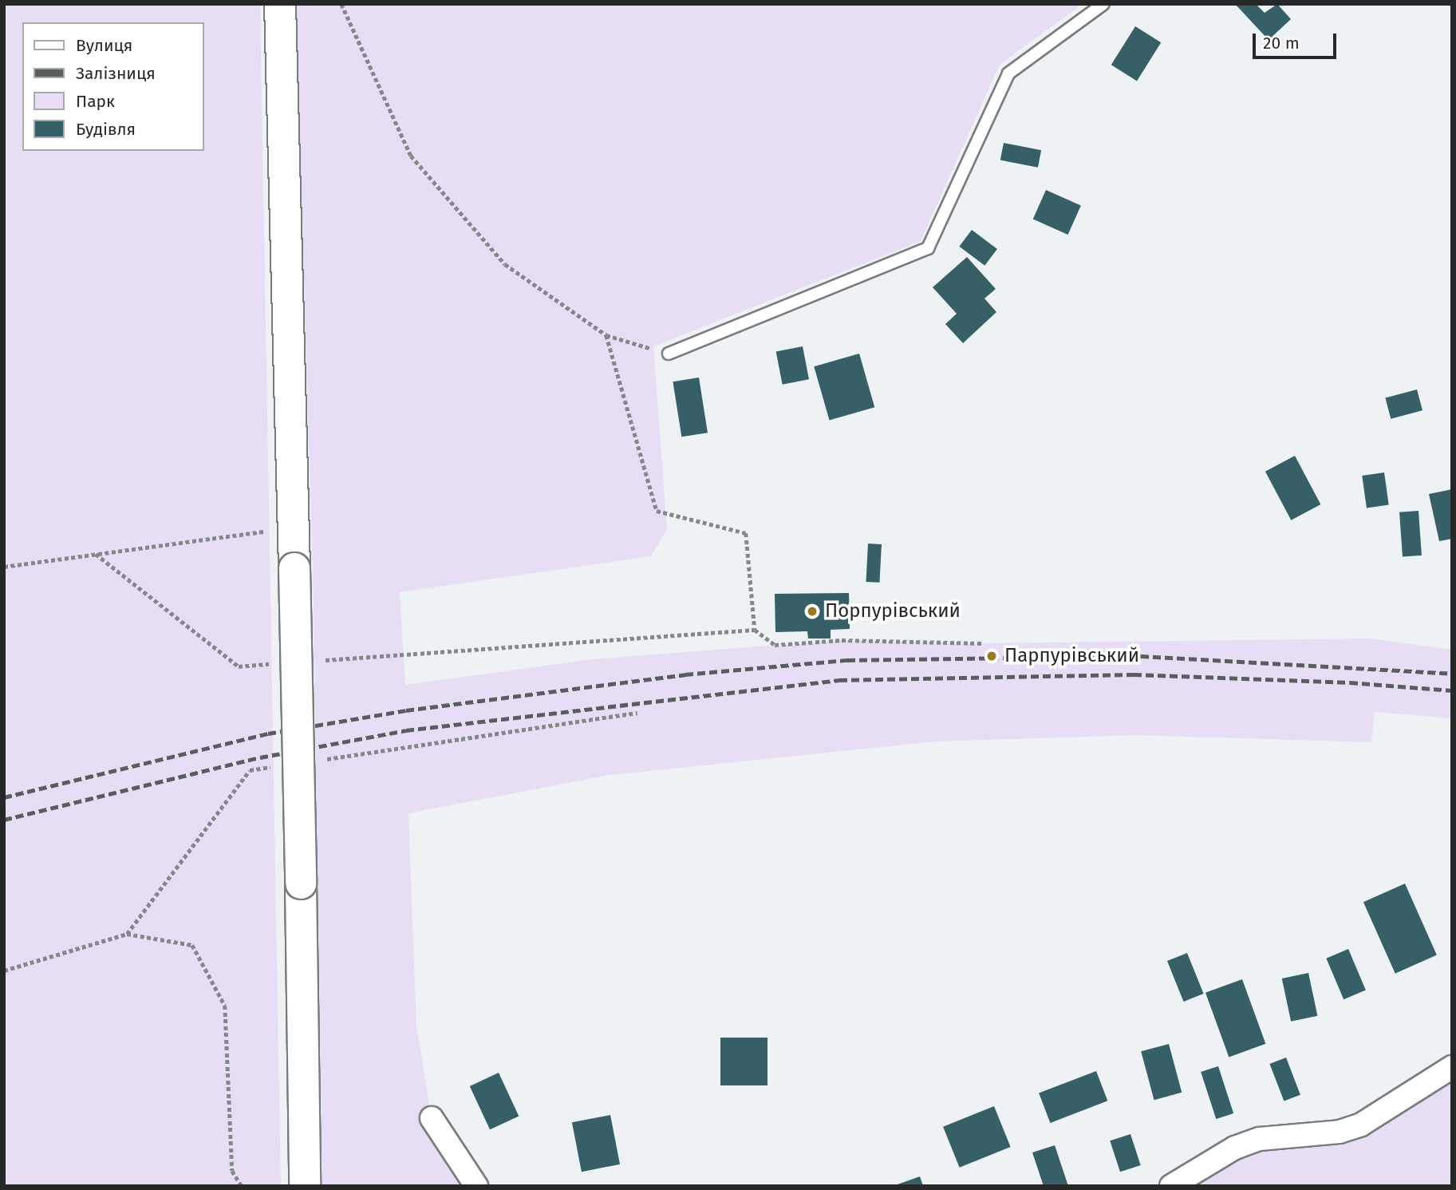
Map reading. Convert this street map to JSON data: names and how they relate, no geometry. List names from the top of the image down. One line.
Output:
{"places":["Порпурівський","Парпурівський"],"legend":["Вулиця","Залізниця","Парк","Будівля"],"scale_bar":"20 m"}
